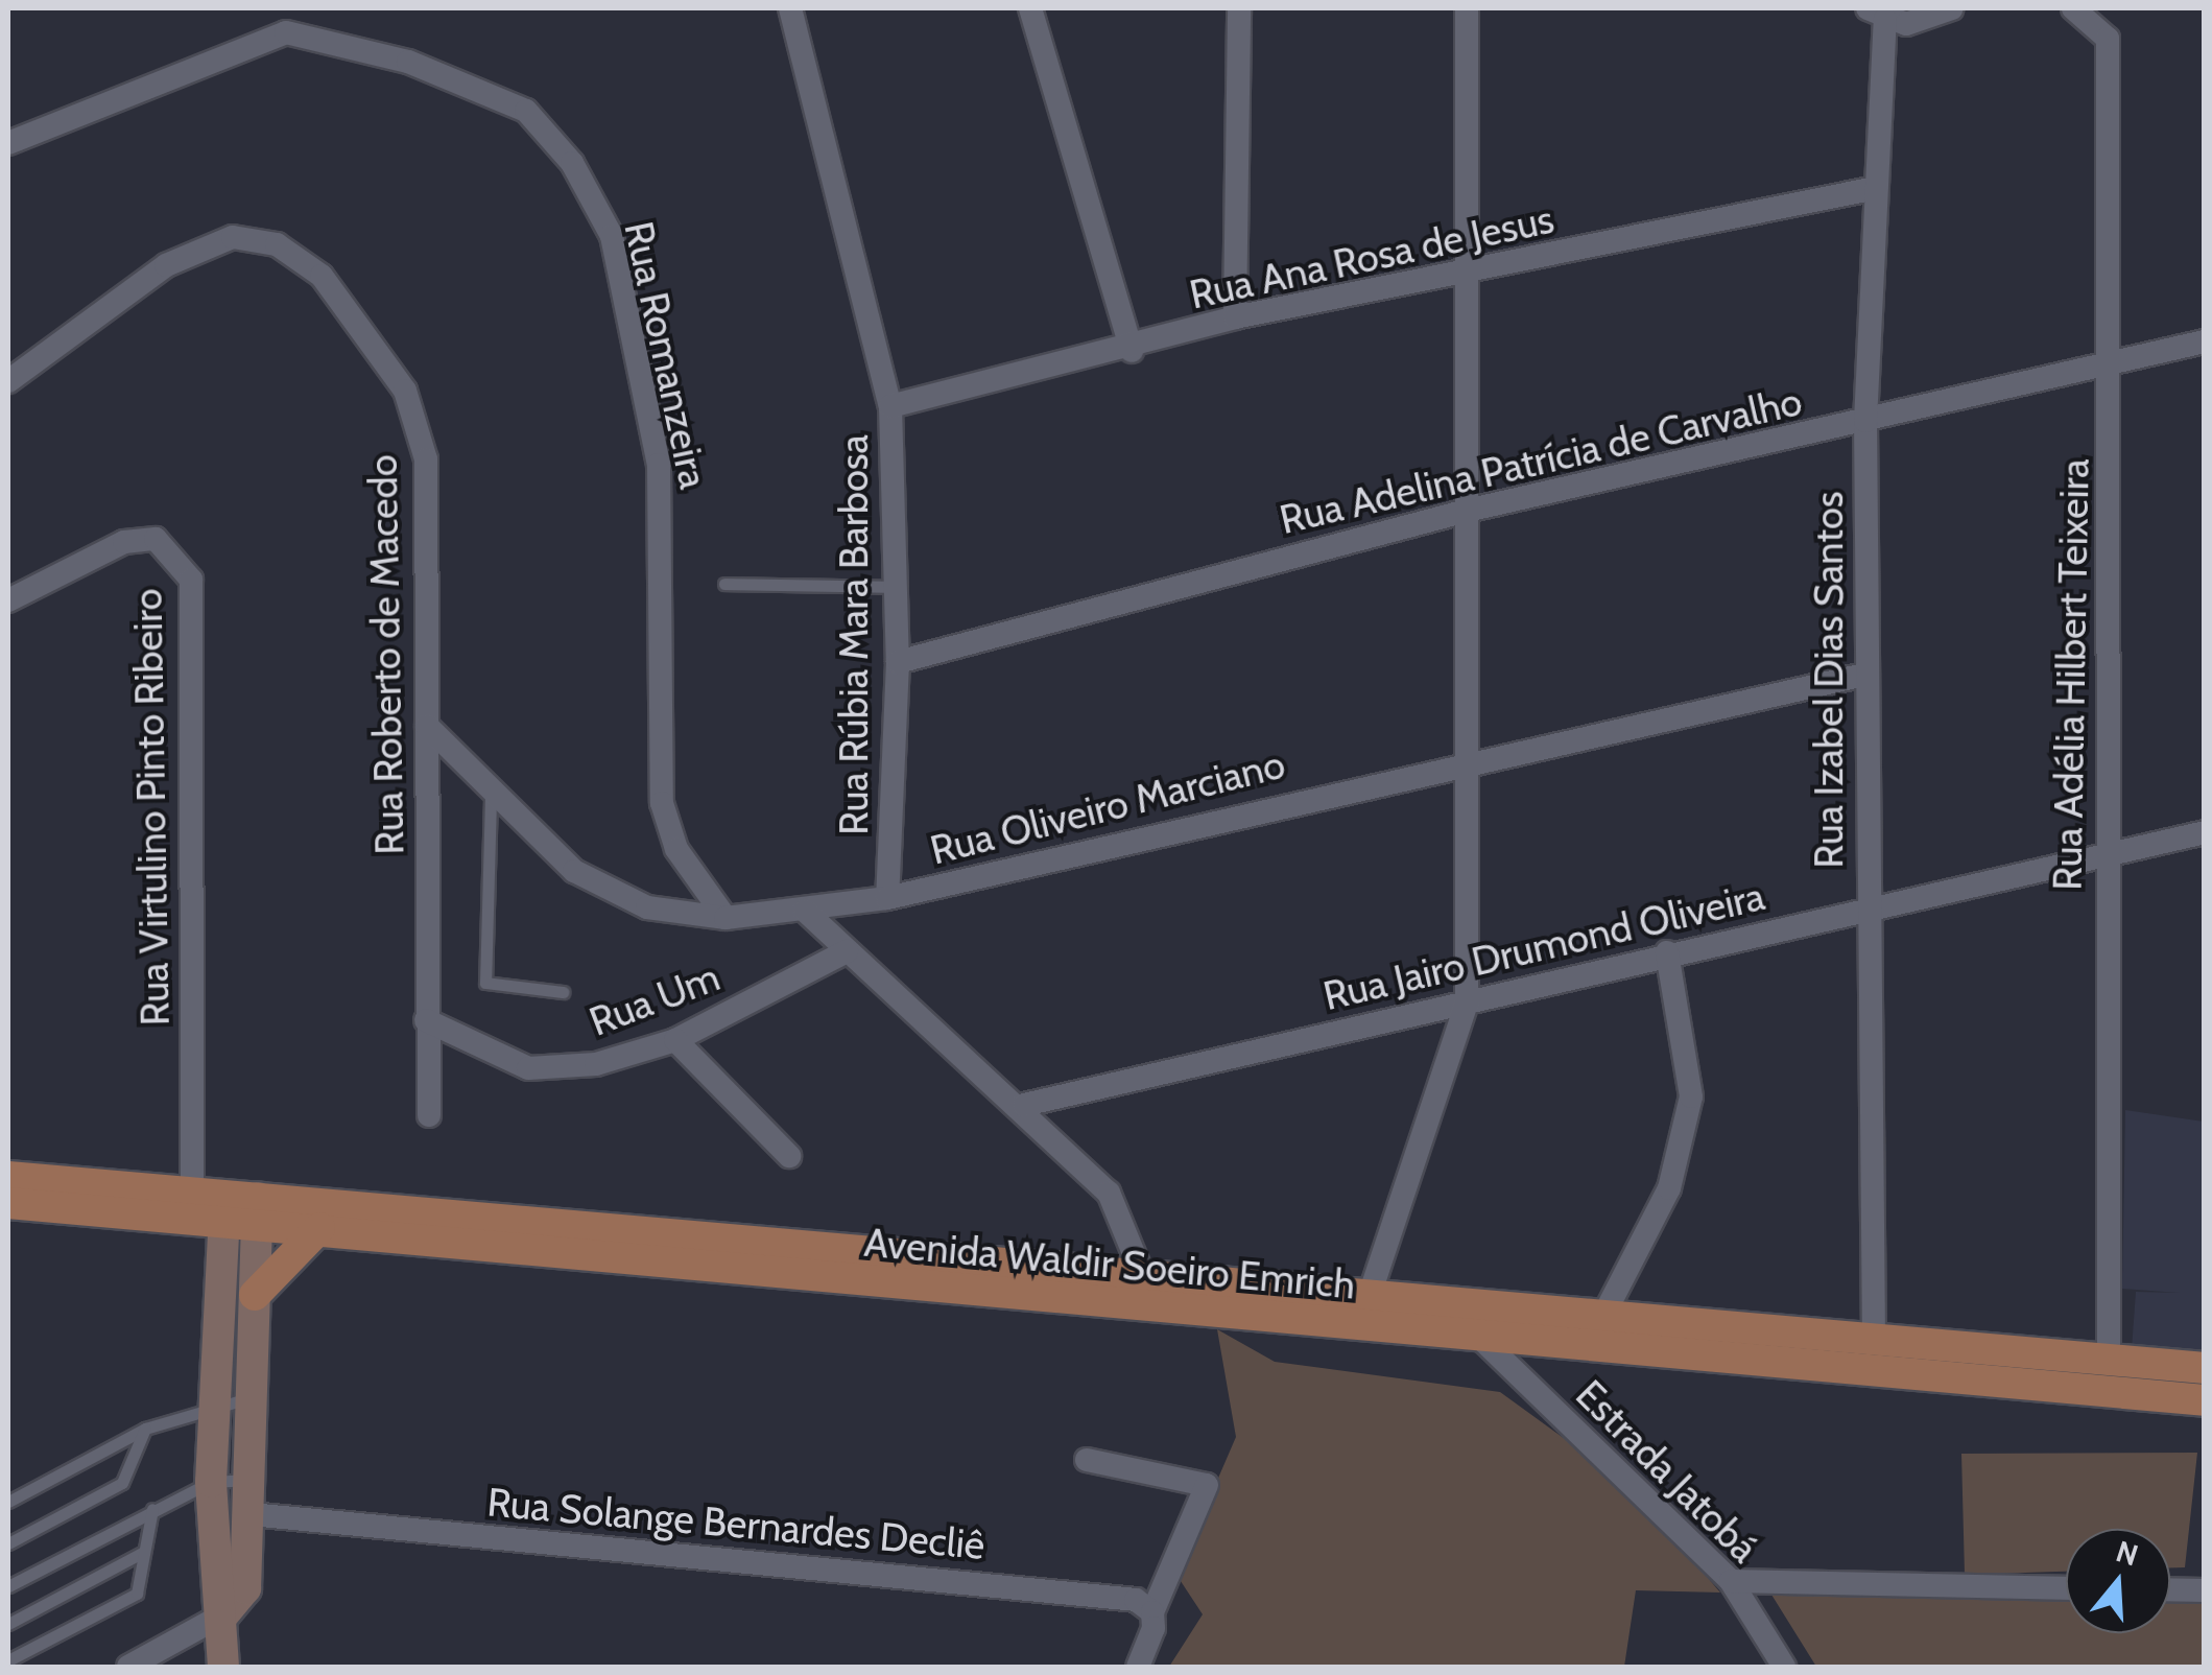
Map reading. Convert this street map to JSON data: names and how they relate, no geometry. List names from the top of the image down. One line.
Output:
{"streets":{"main road":["Avenida Waldir Soeiro Emrich"],"street":["Rua Ana Rosa de Jesus","Rua Romanzeira","Rua Adelina Patrícia de Carvalho","Rua Rúbia Mara Barbosa","Rua Roberto de Macedo","Rua Adélia Hilbert Teixeira","Rua Izabel Dias Santos","Rua Virtulino Pinto Ribeiro","Rua Oliveiro Marciano","Rua Jairo Drumond Oliveira","Rua Um","Estrada Jatobá","Rua Solange Bernardes Decliê"]},"crossings":[["Rua Ana Rosa de Jesus","Rua Rúbia Mara Barbosa"],["Rua Ana Rosa de Jesus","Rua Izabel Dias Santos"],["Rua Romanzeira","Rua Oliveiro Marciano"],["Rua Adelina Patrícia de Carvalho","Rua Rúbia Mara Barbosa"],["Rua Adelina Patrícia de Carvalho","Rua Adélia Hilbert Teixeira"],["Rua Adelina Patrícia de Carvalho","Rua Izabel Dias Santos"],["Rua Rúbia Mara Barbosa","Rua Oliveiro Marciano"],["Rua Roberto de Macedo","Rua Oliveiro Marciano"],["Rua Roberto de Macedo","Rua Um"],["Rua Adélia Hilbert Teixeira","Rua Jairo Drumond Oliveira"],["Rua Adélia Hilbert Teixeira","Avenida Waldir Soeiro Emrich"],["Rua Izabel Dias Santos","Rua Oliveiro Marciano"],["Rua Izabel Dias Santos","Rua Jairo Drumond Oliveira"],["Rua Izabel Dias Santos","Avenida Waldir Soeiro Emrich"],["Rua Virtulino Pinto Ribeiro","Avenida Waldir Soeiro Emrich"],["Avenida Waldir Soeiro Emrich","Estrada Jatobá"]],"north":"top"}
